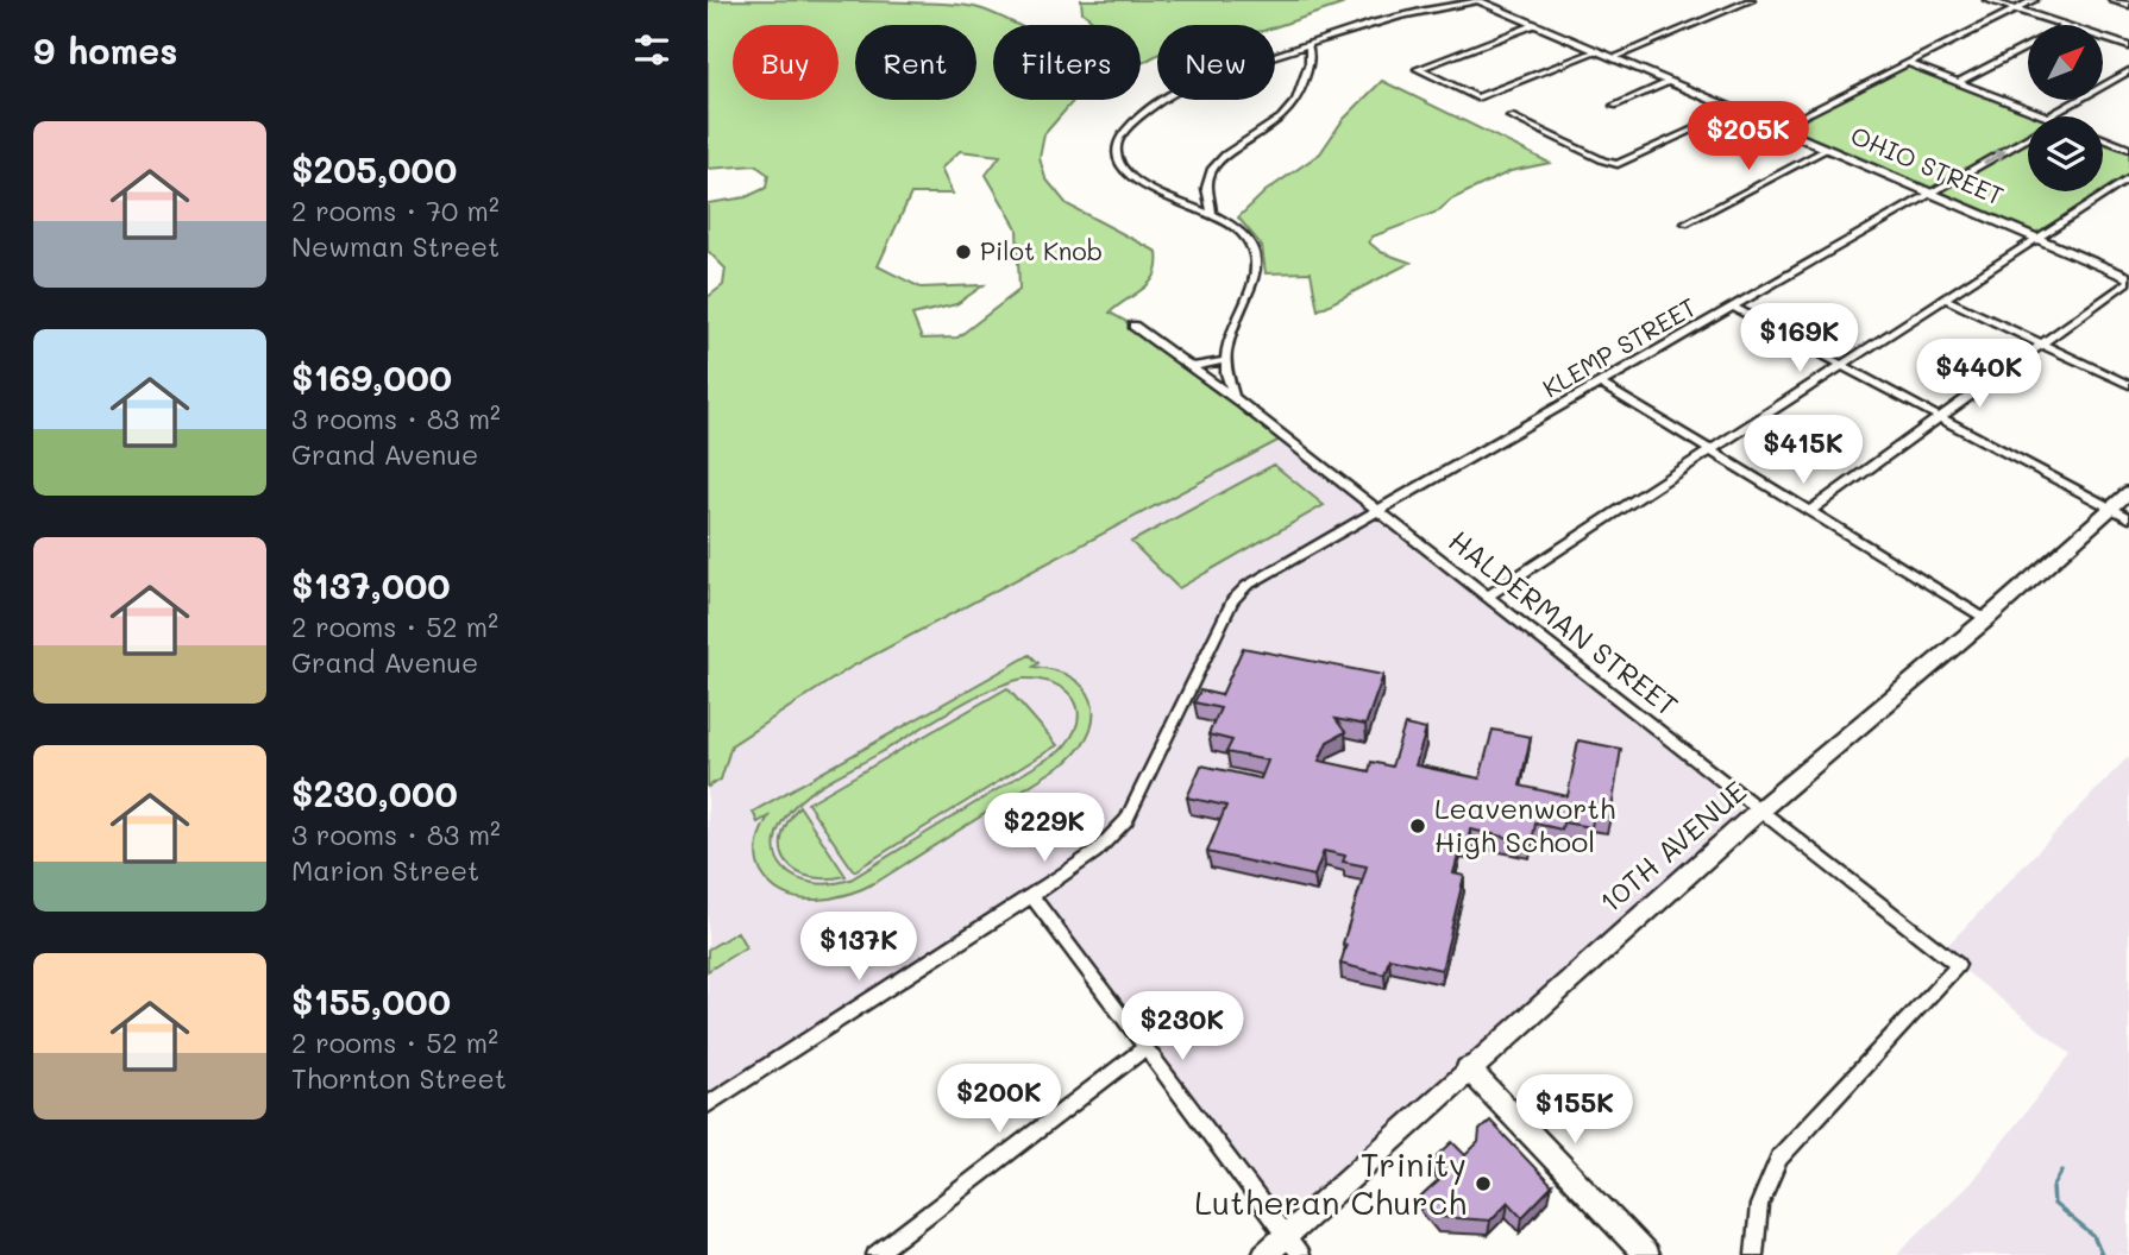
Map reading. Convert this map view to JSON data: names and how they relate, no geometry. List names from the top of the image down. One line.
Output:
{"streets":{"street":["OHIO STREET","KLEMP STREET","HALDERMAN STREET","10TH AVENUE"]},"crossings":[["OHIO STREET","KLEMP STREET"],["KLEMP STREET","HALDERMAN STREET"],["HALDERMAN STREET","10TH AVENUE"]],"places":["Pilot Knob","Leavenworth High School","Trinity Lutheran Church"],"north":"top right","page":{"heading":"9 homes","chip":["Buy","Rent","Filters","New"],"list":[{"name":"$205,000","note":"2 rooms · 70 m² · Newman Street"},{"name":"$169,000","note":"3 rooms · 83 m² · Grand Avenue"},{"name":"$137,000","note":"2 rooms · 52 m² · Grand Avenue"},{"name":"$230,000","note":"3 rooms · 83 m² · Marion Street"},{"name":"$155,000","note":"2 rooms · 52 m² · Thornton Street"}],"price":["$205K","$169K","$440K","$415K","$229K","$137K","$230K","$200K","$155K"]}}
